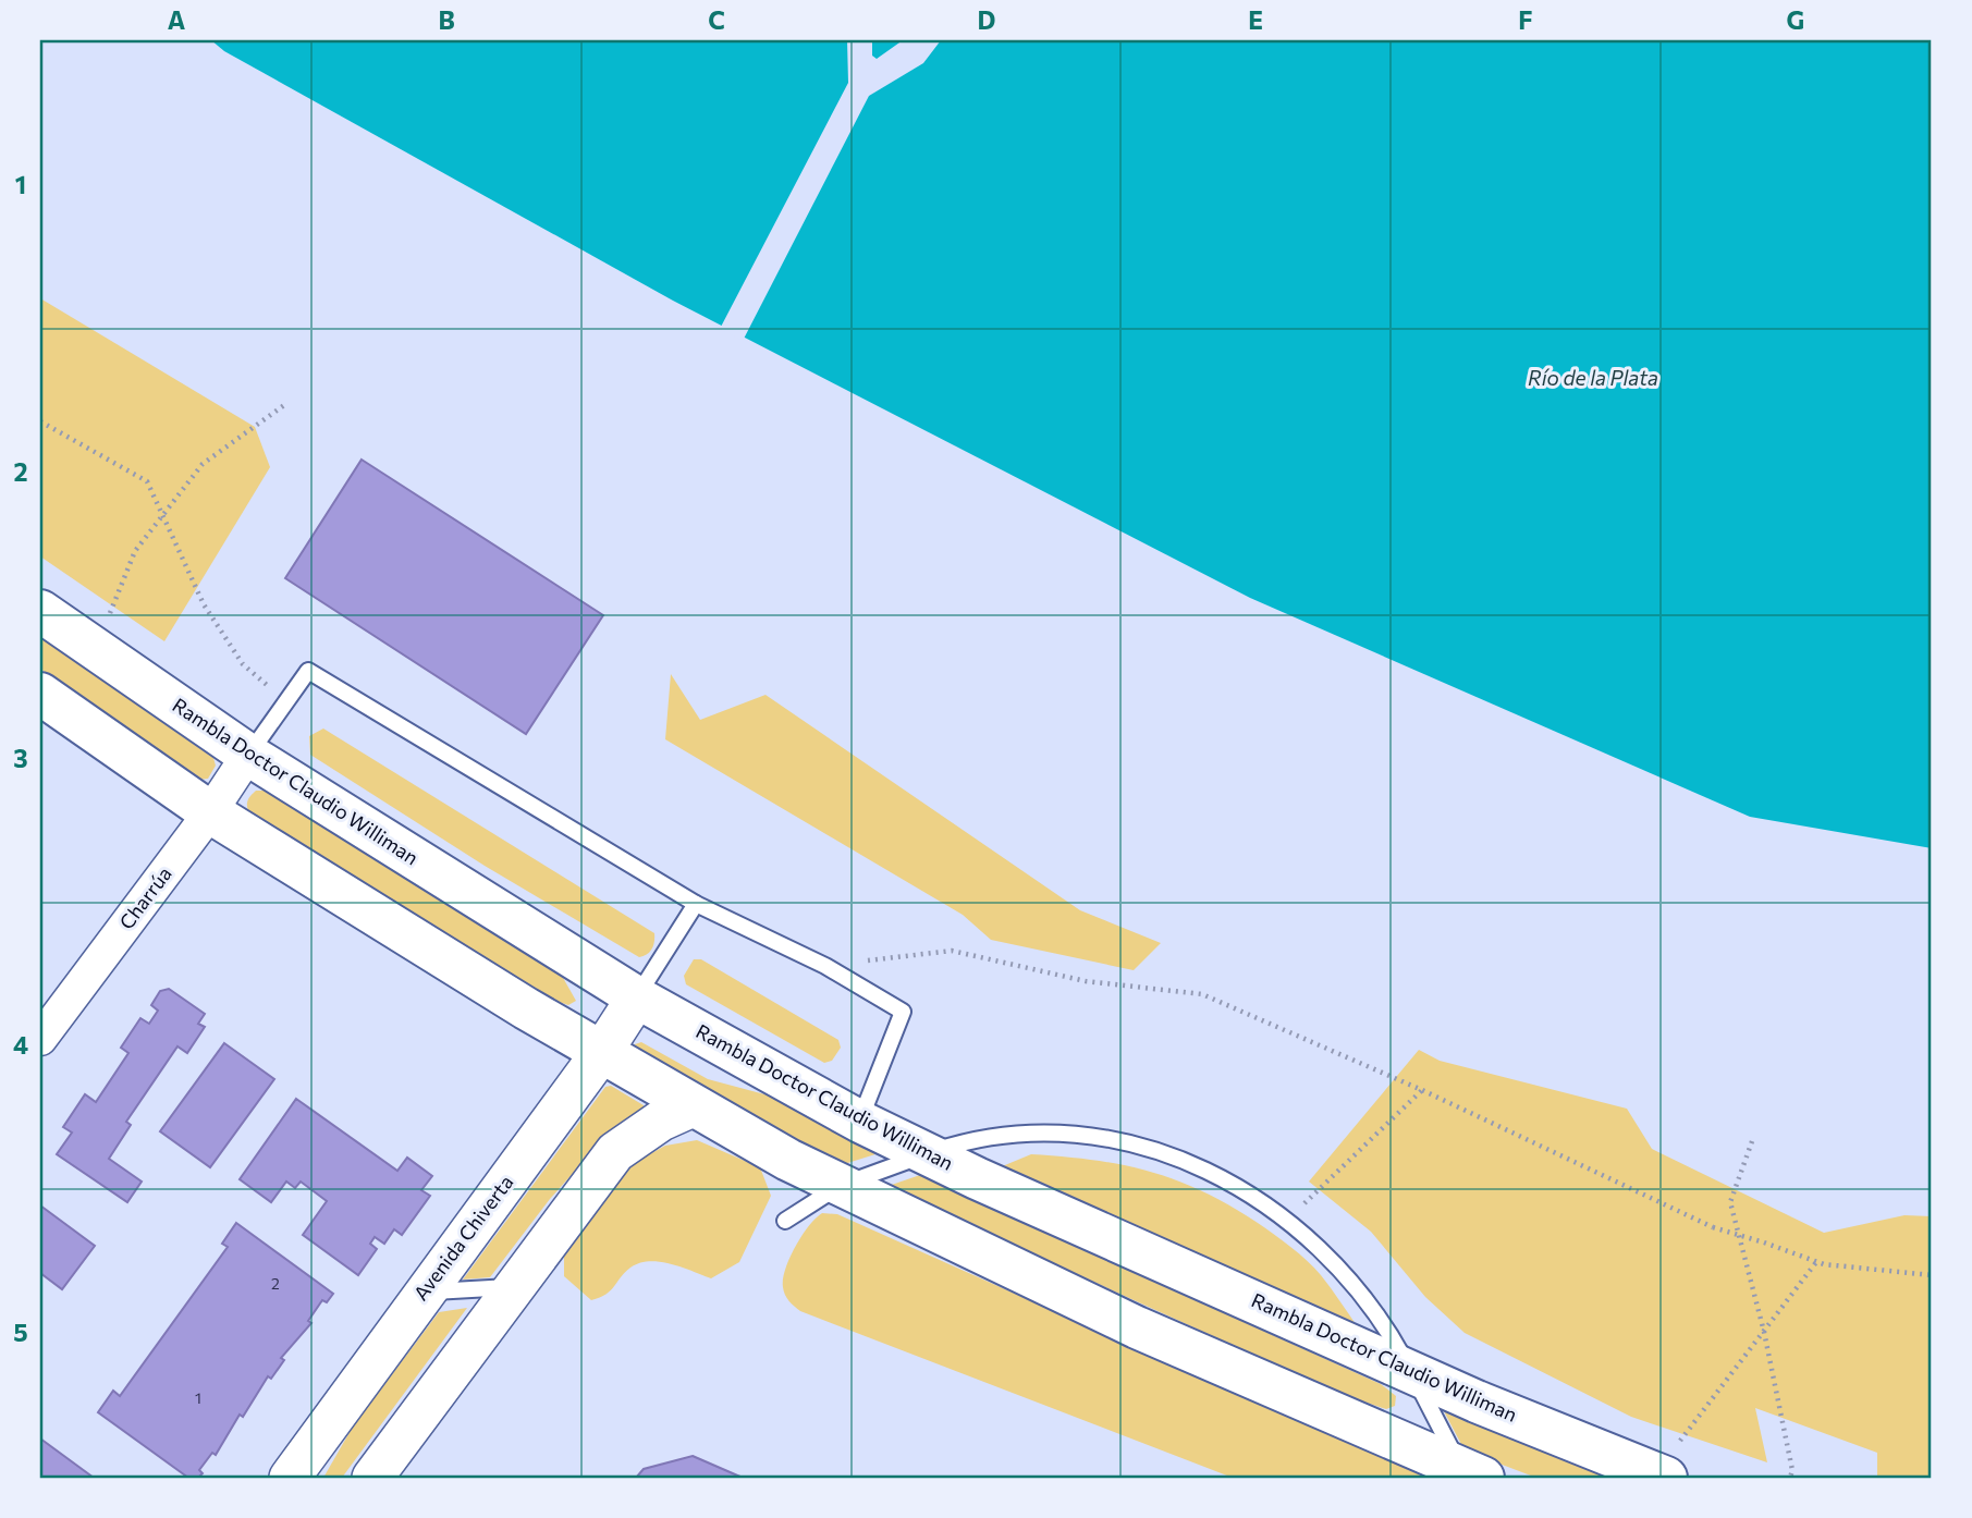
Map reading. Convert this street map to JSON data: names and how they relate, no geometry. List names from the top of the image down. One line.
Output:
{"streets":{"main road":["Rambla Doctor Claudio Williman"],"street":["Charrúa","Avenida Chiverta"]},"crossings":[["Rambla Doctor Claudio Williman","Charrúa"],["Rambla Doctor Claudio Williman","Avenida Chiverta"]],"water":["Río de la Plata"],"house_numbers":["2","1"],"grid":{"columns":["A","B","C","D","E","F","G"],"rows":["1","2","3","4","5"]}}
